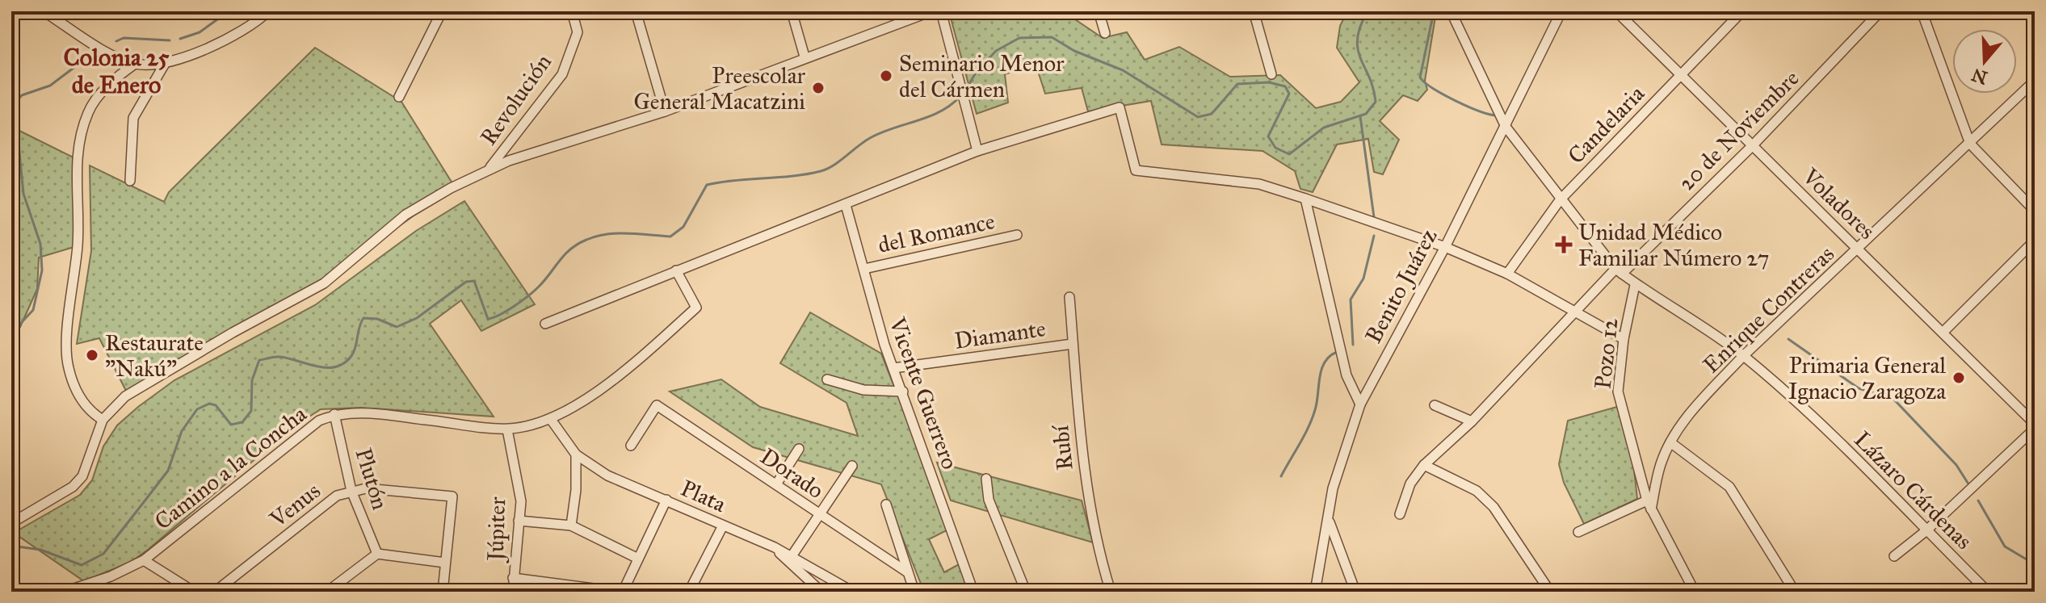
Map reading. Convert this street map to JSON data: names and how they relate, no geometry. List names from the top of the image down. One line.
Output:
{"streets":{"street":["Revolución","Candelaria","20 de Noviembre","Voladores","del Romance","Benito Juárez","Enrique Contreras","Diamante","Pozo 12","Vicente Guerrero","Rubí","Camino a la Concha","Dorado","Plutón","Lázaro Cárdenas","Plata","Venus","Júpiter"]},"crossings":[["Candelaria","Voladores"],["Candelaria","Lázaro Cárdenas"],["20 de Noviembre","Voladores"],["20 de Noviembre","Lázaro Cárdenas"],["Voladores","Enrique Contreras"],["del Romance","Vicente Guerrero"],["Benito Juárez","Lázaro Cárdenas"],["Enrique Contreras","Pozo 12"],["Enrique Contreras","Lázaro Cárdenas"],["Diamante","Vicente Guerrero"],["Diamante","Rubí"],["Pozo 12","Lázaro Cárdenas"],["Camino a la Concha","Plutón"],["Camino a la Concha","Plata"],["Camino a la Concha","Júpiter"],["Plutón","Venus"]],"districts":["Colonia 25 de Enero"],"places":{"other":["Seminario Menor del Cármen","Preescolar General Macatzini","Restaurate \"Nakú\"","Primaria General Ignacio Zaragoza"],"health":["Unidad Médico Familiar Número 27"]},"north":"bottom"}
